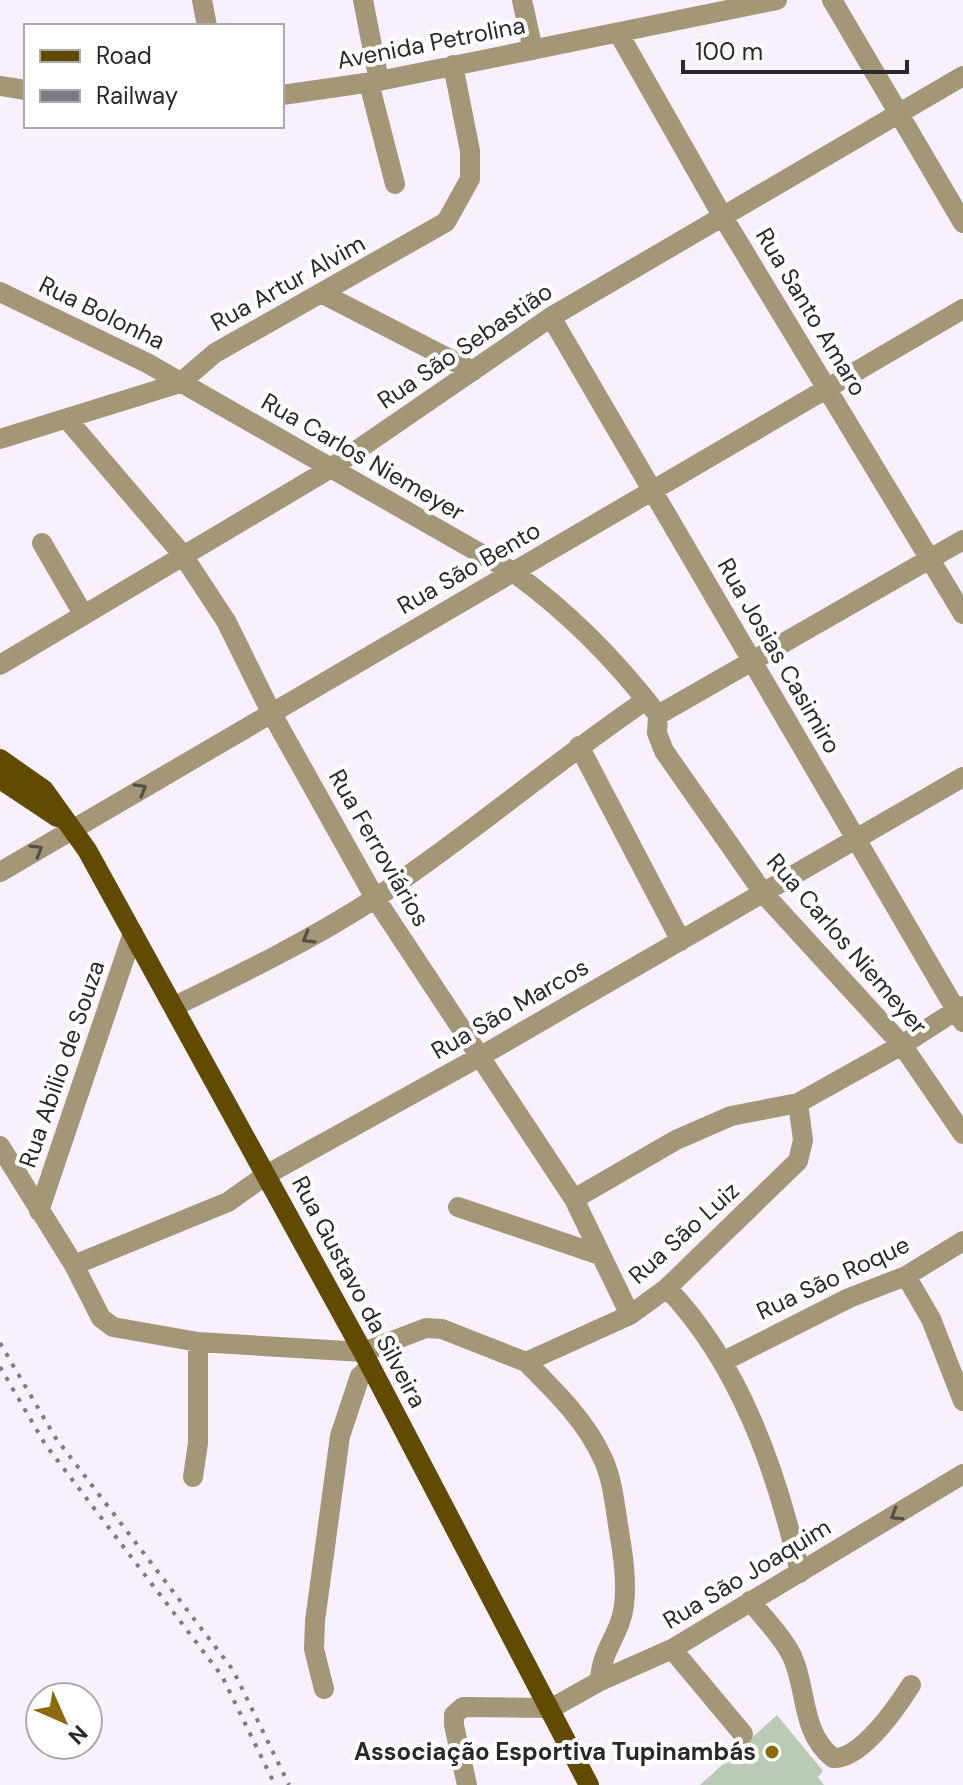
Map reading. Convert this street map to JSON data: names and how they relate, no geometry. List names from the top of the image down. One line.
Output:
{"streets":{"main road":["Rua Gustavo da Silveira"],"street":["Avenida Petrolina","Rua Artur Alvim","Rua Santo Amaro","Rua Bolonha","Rua São Sebastião","Rua Carlos Niemeyer","Rua São Bento","Rua Josias Casimiro","Rua Ferroviários","Rua São Marcos","Rua Abilio de Souza","Rua São Luiz","Rua São Roque","Rua São Joaquim"]},"crossings":[["Avenida Petrolina","Rua Artur Alvim"],["Avenida Petrolina","Rua Santo Amaro"],["Rua Artur Alvim","Rua Bolonha"],["Rua Artur Alvim","Rua Carlos Niemeyer"],["Rua Artur Alvim","Rua Ferroviários"],["Rua Santo Amaro","Rua São Sebastião"],["Rua Santo Amaro","Rua São Bento"],["Rua Bolonha","Rua Carlos Niemeyer"],["Rua São Sebastião","Rua Carlos Niemeyer"],["Rua São Sebastião","Rua Josias Casimiro"],["Rua São Sebastião","Rua Ferroviários"],["Rua Carlos Niemeyer","Rua São Bento"],["Rua Carlos Niemeyer","Rua São Marcos"],["Rua São Bento","Rua Josias Casimiro"],["Rua São Bento","Rua Ferroviários"],["Rua São Bento","Rua Gustavo da Silveira"],["Rua Josias Casimiro","Rua São Marcos"],["Rua Ferroviários","Rua São Marcos"],["Rua Ferroviários","Rua São Luiz"],["Rua São Marcos","Rua Gustavo da Silveira"],["Rua Abilio de Souza","Rua Gustavo da Silveira"],["Rua Gustavo da Silveira","Rua São Joaquim"]],"one_way":["Rua São Joaquim"],"places":["Associação Esportiva Tupinambás"],"legend":["Road","Railway"],"scale_bar":"100 m","north":"bottom right"}
